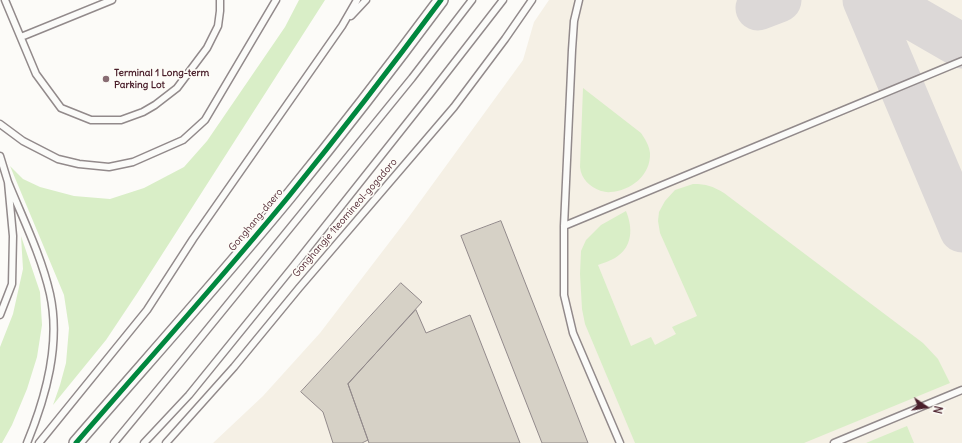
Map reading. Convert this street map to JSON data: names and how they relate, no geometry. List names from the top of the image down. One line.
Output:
{"streets":{"street":["Gonghang-daero"],"lane":["Gonghangje 1teomineol-gogadoro"]},"places":["Terminal 1 Long-term Parking Lot"],"north":"right"}
